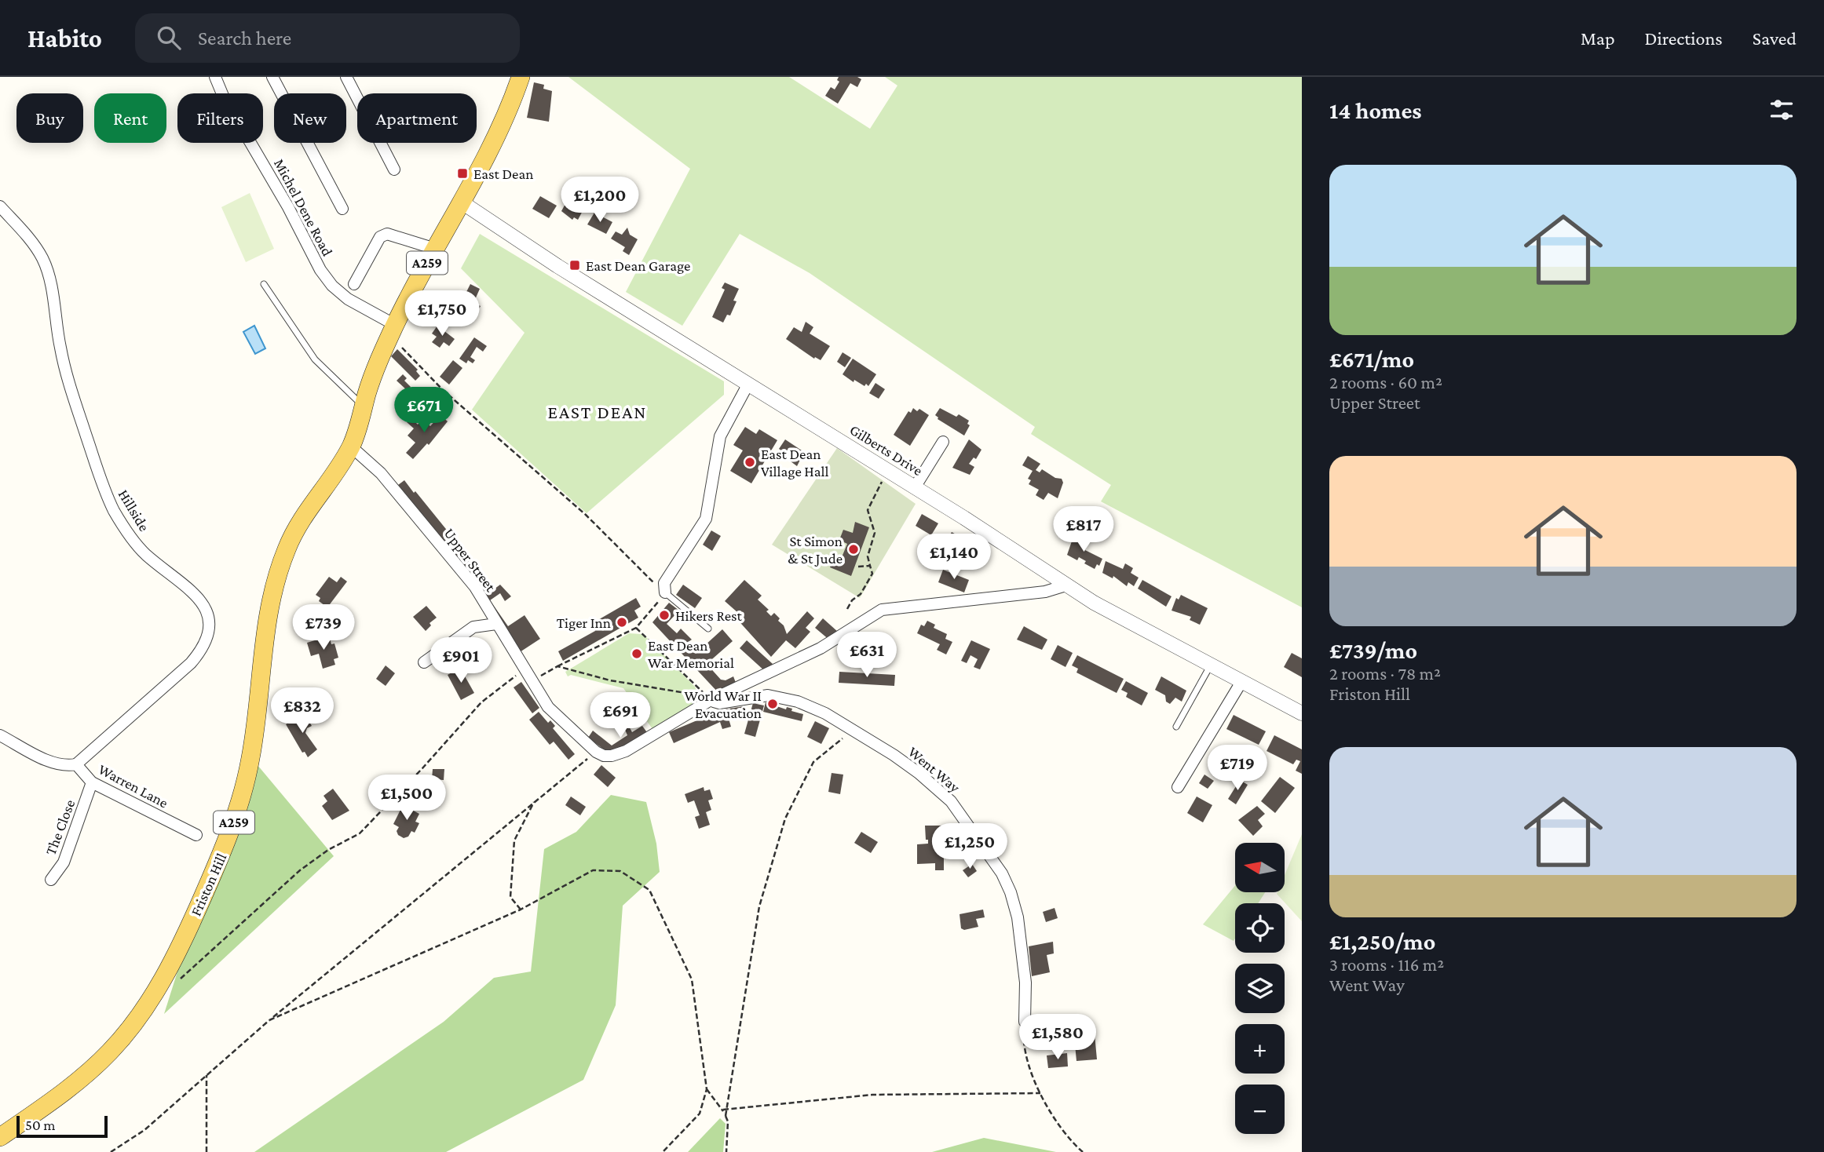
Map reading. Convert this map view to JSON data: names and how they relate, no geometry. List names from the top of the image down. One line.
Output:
{"streets":{"main road":["A259","Friston Hill"],"street":["Michel Dene Road","Gilberts Drive","Hillside","Upper Street","Went Way","Warren Lane","The Close"]},"crossings":[["Michel Dene Road","A259"],["Michel Dene Road","Friston Hill"],["A259","Gilberts Drive"],["A259","Friston Hill"],["Hillside","Warren Lane"],["Upper Street","Friston Hill"],["Warren Lane","The Close"]],"districts":["EAST DEAN"],"places":{"transit":["East Dean","East Dean Garage"],"other":["East Dean Village Hall","St Simon & St Jude","Hikers Rest","Tiger Inn","East Dean War Memorial","World War II Evacuation"]},"scale_bar":"50 m","north":"left","page":{"header":"Habito","search":"Search here","nav":["Map","Directions","Saved"],"heading":"14 homes","chip":["Buy","Rent","Filters","New","Apartment"],"list":[{"name":"£671/mo","note":"2 rooms · 60 m² · Upper Street"},{"name":"£739/mo","note":"2 rooms · 78 m² · Friston Hill"},{"name":"£1,250/mo","note":"3 rooms · 116 m² · Went Way"}],"price":["£1,200","£1,750","£671","£817","£1,140","£739","£631","£901","£832","£691","£719","£1,500","£1,250","£1,580"],"map_buttons":["+","−"],"scale":"50 m"}}
